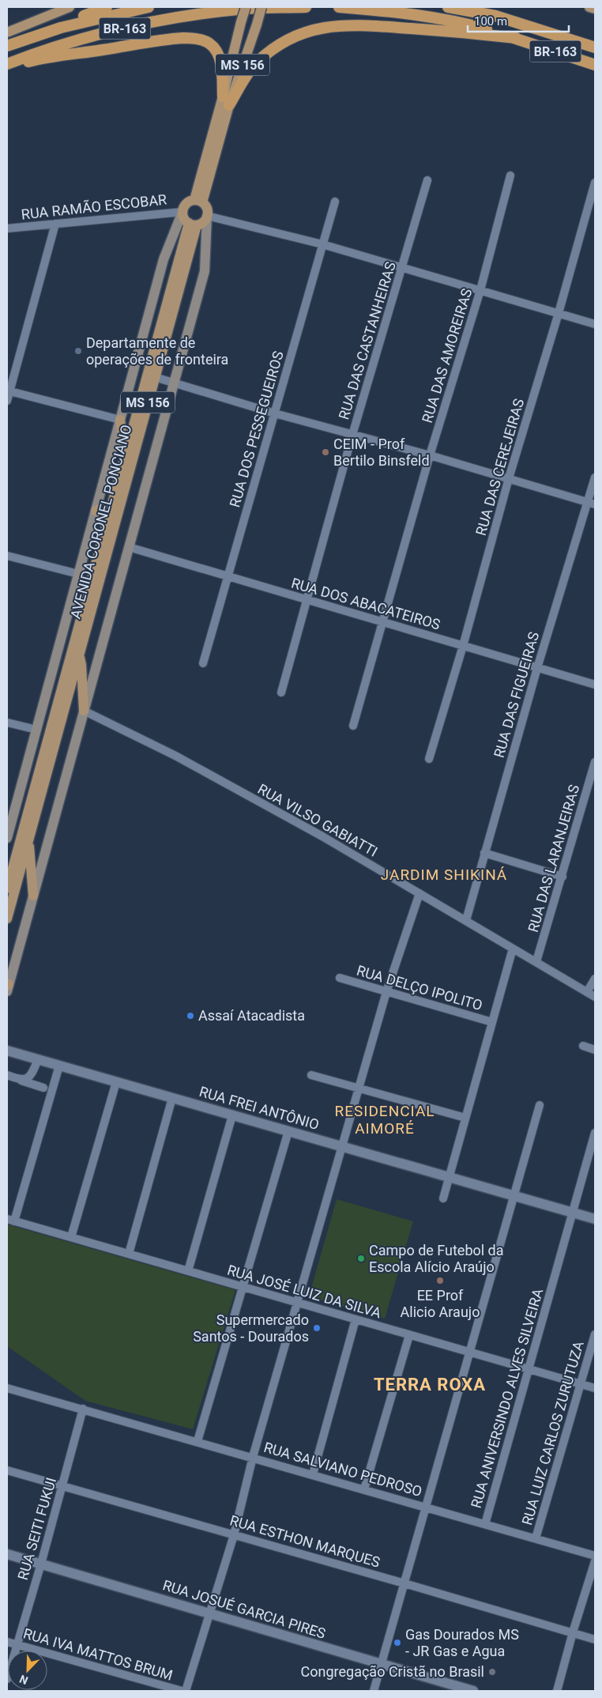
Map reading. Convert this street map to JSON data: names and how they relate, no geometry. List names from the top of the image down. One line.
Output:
{"streets":{"highway":["BR-163"],"main road":["MS 156","AVENIDA CORONEL PONCIANO"],"street":["RUA RAMÃO ESCOBAR","RUA DAS CASTANHEIRAS","RUA DAS AMOREIRAS","RUA DOS PESSEGUEIROS","RUA DAS CEREJEIRAS","RUA DOS ABACATEIROS","RUA DAS FIGUEIRAS","RUA VILSO GABIATTI","RUA DAS LARANJEIRAS","RUA DELÇO IPOLITO","RUA FREI ANTÔNIO","RUA JOSÉ LUIZ DA SILVA","RUA ANIVERSINDO ALVES SILVEIRA","RUA LUIZ CARLOS ZURUTUZA","RUA SALVIANO PEDROSO","RUA SEITI FUKUI","RUA ESTHON MARQUES","RUA JOSUÉ GARCIA PIRES","RUA IVA MATTOS BRUM"]},"crossings":[["RUA RAMÃO ESCOBAR","AVENIDA CORONEL PONCIANO"],["RUA DAS CASTANHEIRAS","RUA DOS ABACATEIROS"],["RUA DAS AMOREIRAS","RUA DOS ABACATEIROS"],["RUA DOS PESSEGUEIROS","RUA DOS ABACATEIROS"],["RUA DAS CEREJEIRAS","RUA DOS ABACATEIROS"],["RUA DOS ABACATEIROS","RUA DAS FIGUEIRAS"],["RUA DAS FIGUEIRAS","RUA VILSO GABIATTI"],["RUA VILSO GABIATTI","RUA DAS LARANJEIRAS"],["RUA FREI ANTÔNIO","RUA ANIVERSINDO ALVES SILVEIRA"],["RUA JOSÉ LUIZ DA SILVA","RUA ANIVERSINDO ALVES SILVEIRA"],["RUA JOSÉ LUIZ DA SILVA","RUA LUIZ CARLOS ZURUTUZA"],["RUA ANIVERSINDO ALVES SILVEIRA","RUA SALVIANO PEDROSO"],["RUA LUIZ CARLOS ZURUTUZA","RUA SALVIANO PEDROSO"],["RUA SALVIANO PEDROSO","RUA SEITI FUKUI"],["RUA SEITI FUKUI","RUA ESTHON MARQUES"],["RUA SEITI FUKUI","RUA JOSUÉ GARCIA PIRES"],["RUA SEITI FUKUI","RUA IVA MATTOS BRUM"]],"districts":["JARDIM SHIKINÁ","RESIDENCIAL AIMORÉ","TERRA ROXA"],"places":["Departamente de operações de fronteira","CEIM - Prof Bertilo Binsfeld","Assaí Atacadista","Campo de Futebol da Escola Alício Araújo","EE Prof Alicio Araujo","Supermercado Santos - Dourados","Gas Dourados MS - JR Gas e Agua","Congregação Cristã no Brasil"],"scale_bar":"100 m","north":"bottom left"}
